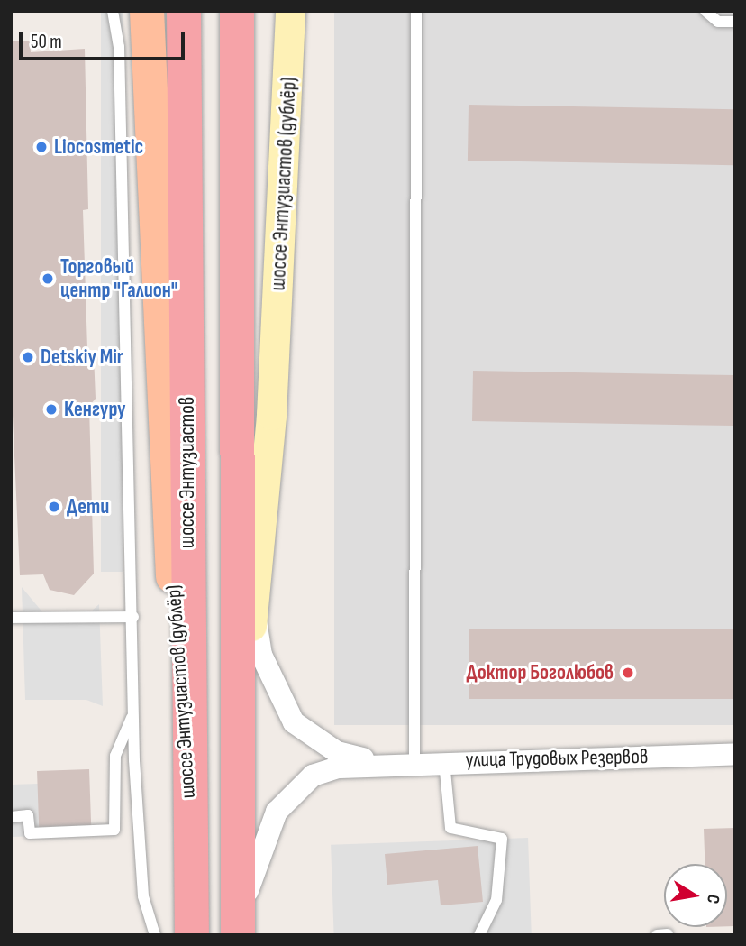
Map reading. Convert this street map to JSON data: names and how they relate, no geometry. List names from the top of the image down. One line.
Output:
{"streets":{"highway":["шоссе Энтузиастов"],"main road":["шоссе Энтузиастов (дублёр)"],"street":["улица Трудовых Резервов"]},"crossings":[["шоссе Энтузиастов (дублёр)","шоссе Энтузиастов"],["шоссе Энтузиастов (дублёр)","улица Трудовых Резервов"]],"places":["Liocosmetic","Торговый центр \"Галион\"","Detskiy Mir","Кенгуру","Дети","Доктор Боголюбов"],"scale_bar":"50 m","north":"right"}
